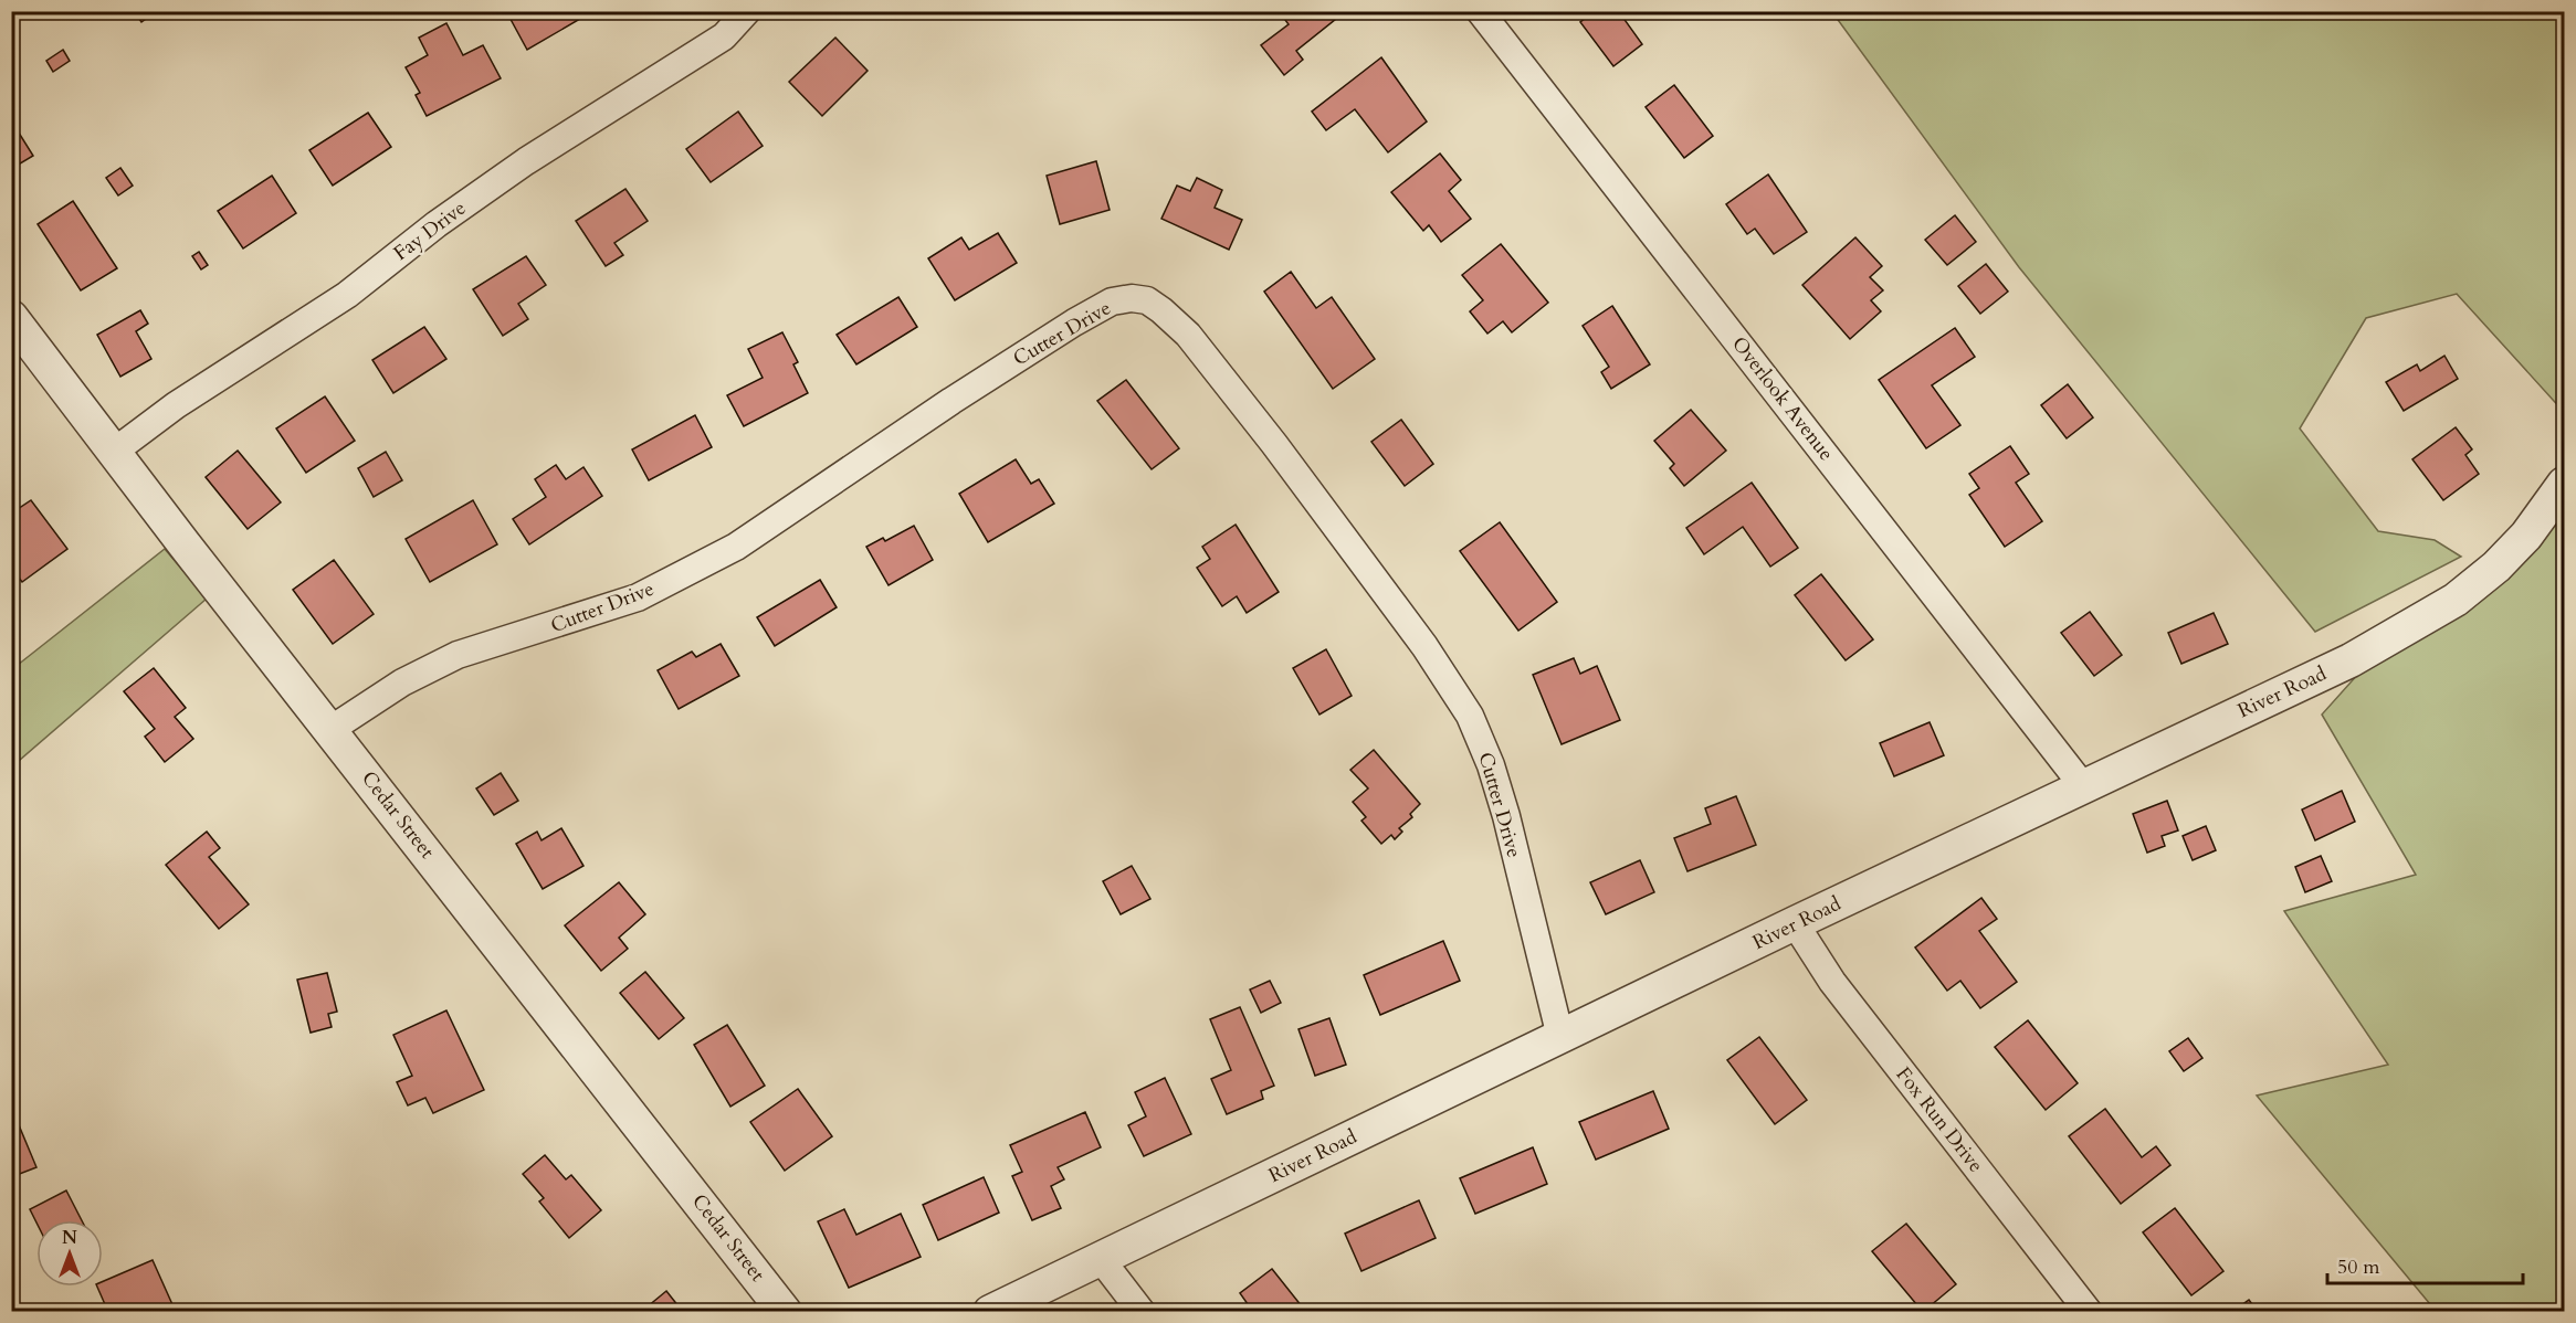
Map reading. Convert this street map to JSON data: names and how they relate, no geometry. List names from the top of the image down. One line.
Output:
{"streets":{"street":["Fay Drive","Cutter Drive","Overlook Avenue","River Road","Cedar Street","Fox Run Drive"]},"crossings":[["Fay Drive","Cedar Street"],["Cutter Drive","River Road"],["Cutter Drive","Cedar Street"],["Overlook Avenue","River Road"],["River Road","Fox Run Drive"]],"scale_bar":"50 m","north":"top"}
